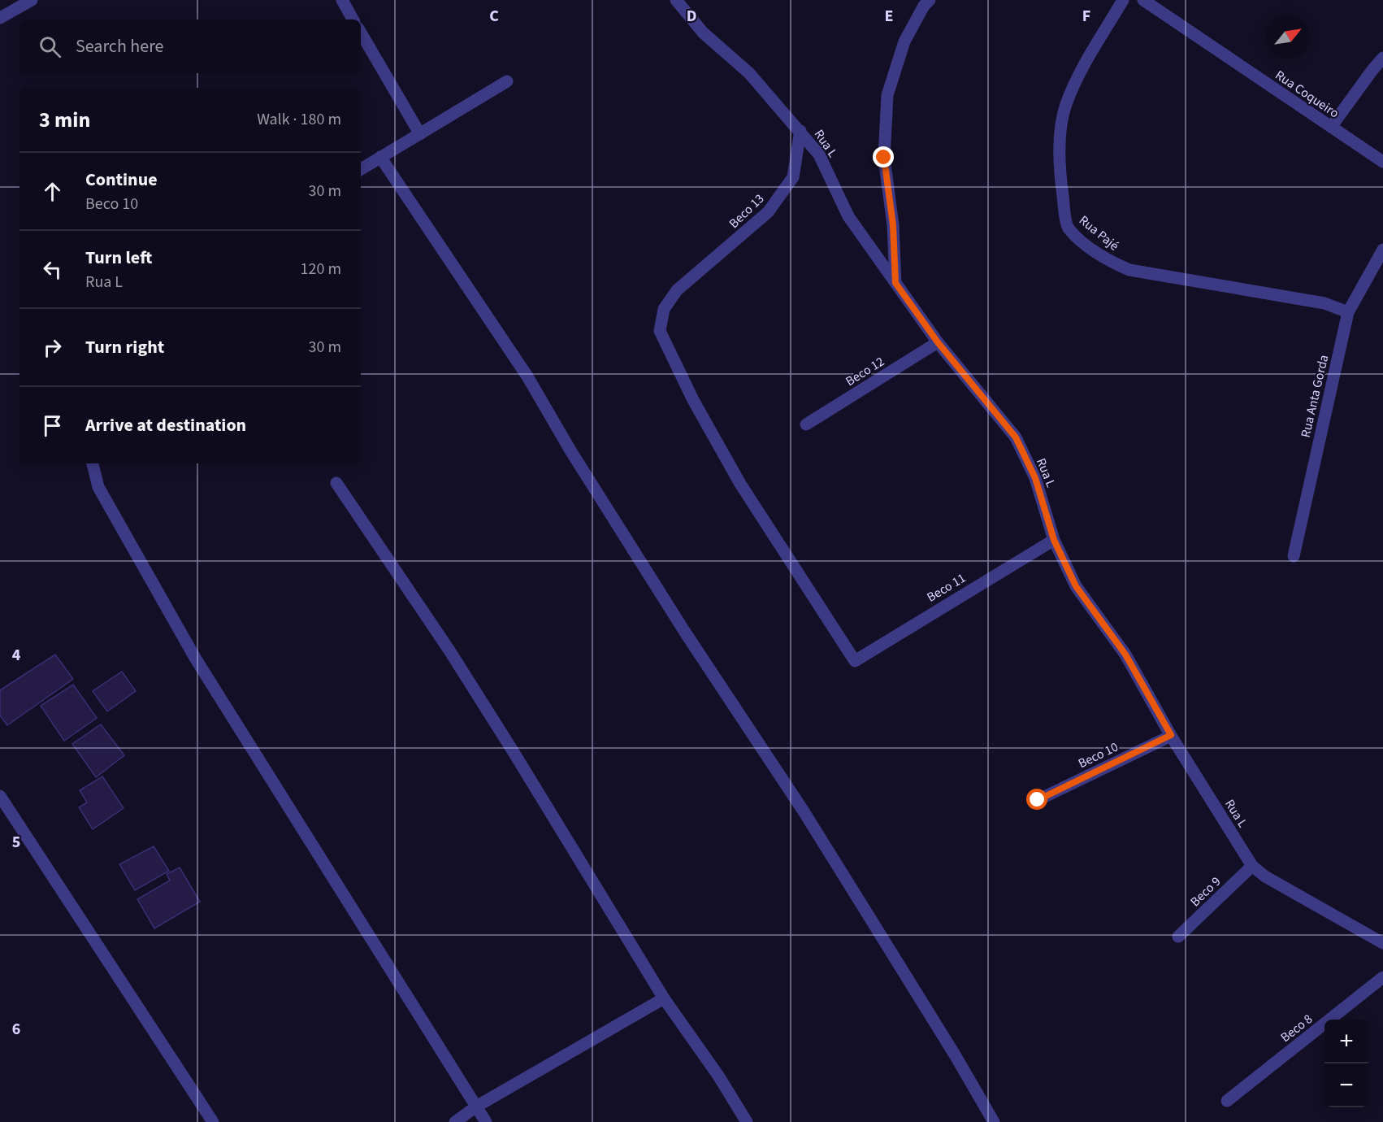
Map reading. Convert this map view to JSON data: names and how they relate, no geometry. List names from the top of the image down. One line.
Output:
{"streets":{"street":["Rua Coqueiro","Rua L","Beco 13","Rua Pajé","Beco 12","Rua Anta Gorda","Beco 11","Beco 10","Beco 9","Beco 8"]},"crossings":[["Rua L","Beco 13"],["Rua L","Beco 12"],["Rua L","Beco 11"],["Rua L","Beco 10"],["Rua L","Beco 9"],["Beco 13","Beco 11"],["Rua Pajé","Rua Anta Gorda"]],"north":"top right","page":{"search":"Search here","heading":["3 min","Walk · 180 m"],"list":[["Continue","Beco 10","30 m"],["Turn left","Rua L","120 m"],["Turn right","30 m"],"Arrive at destination"],"map_buttons":["+","−"]},"grid":{"columns":["C","D","E","F"],"rows":["4","5","6"]}}
